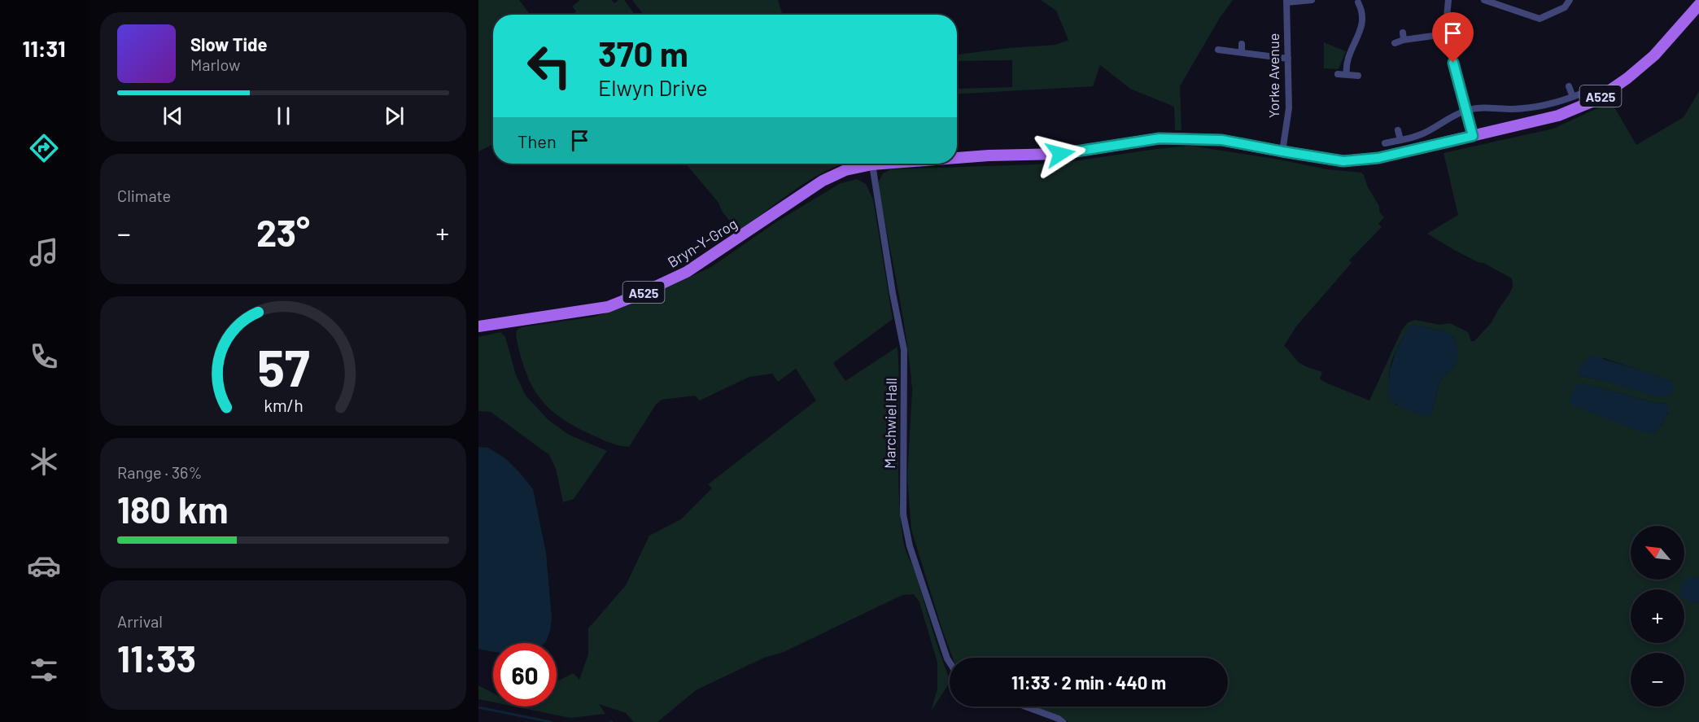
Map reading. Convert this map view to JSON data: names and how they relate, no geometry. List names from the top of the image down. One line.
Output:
{"streets":{"main road":["A525","Bryn-Y-Grog"],"street":["Yorke Avenue","Marchwiel Hall"]},"crossings":[["Yorke Avenue","A525"],["A525","Bryn-Y-Grog"],["A525","Marchwiel Hall"],["Bryn-Y-Grog","Marchwiel Hall"]],"north":"top left","page":{"tabs":"11:31","turn":["370 m","Elwyn Drive"],"song":["Slow Tide","Marlow"],"then":"Then","tile":["Climate",["Range · 36%","180 km"],["Arrival","11:33"]],"heat":["−","23°","+"],"map_buttons":["+","−"],"limit":"60","trip":"11:33 · 2 min · 440 m","gauge":["57","km/h"]}}
